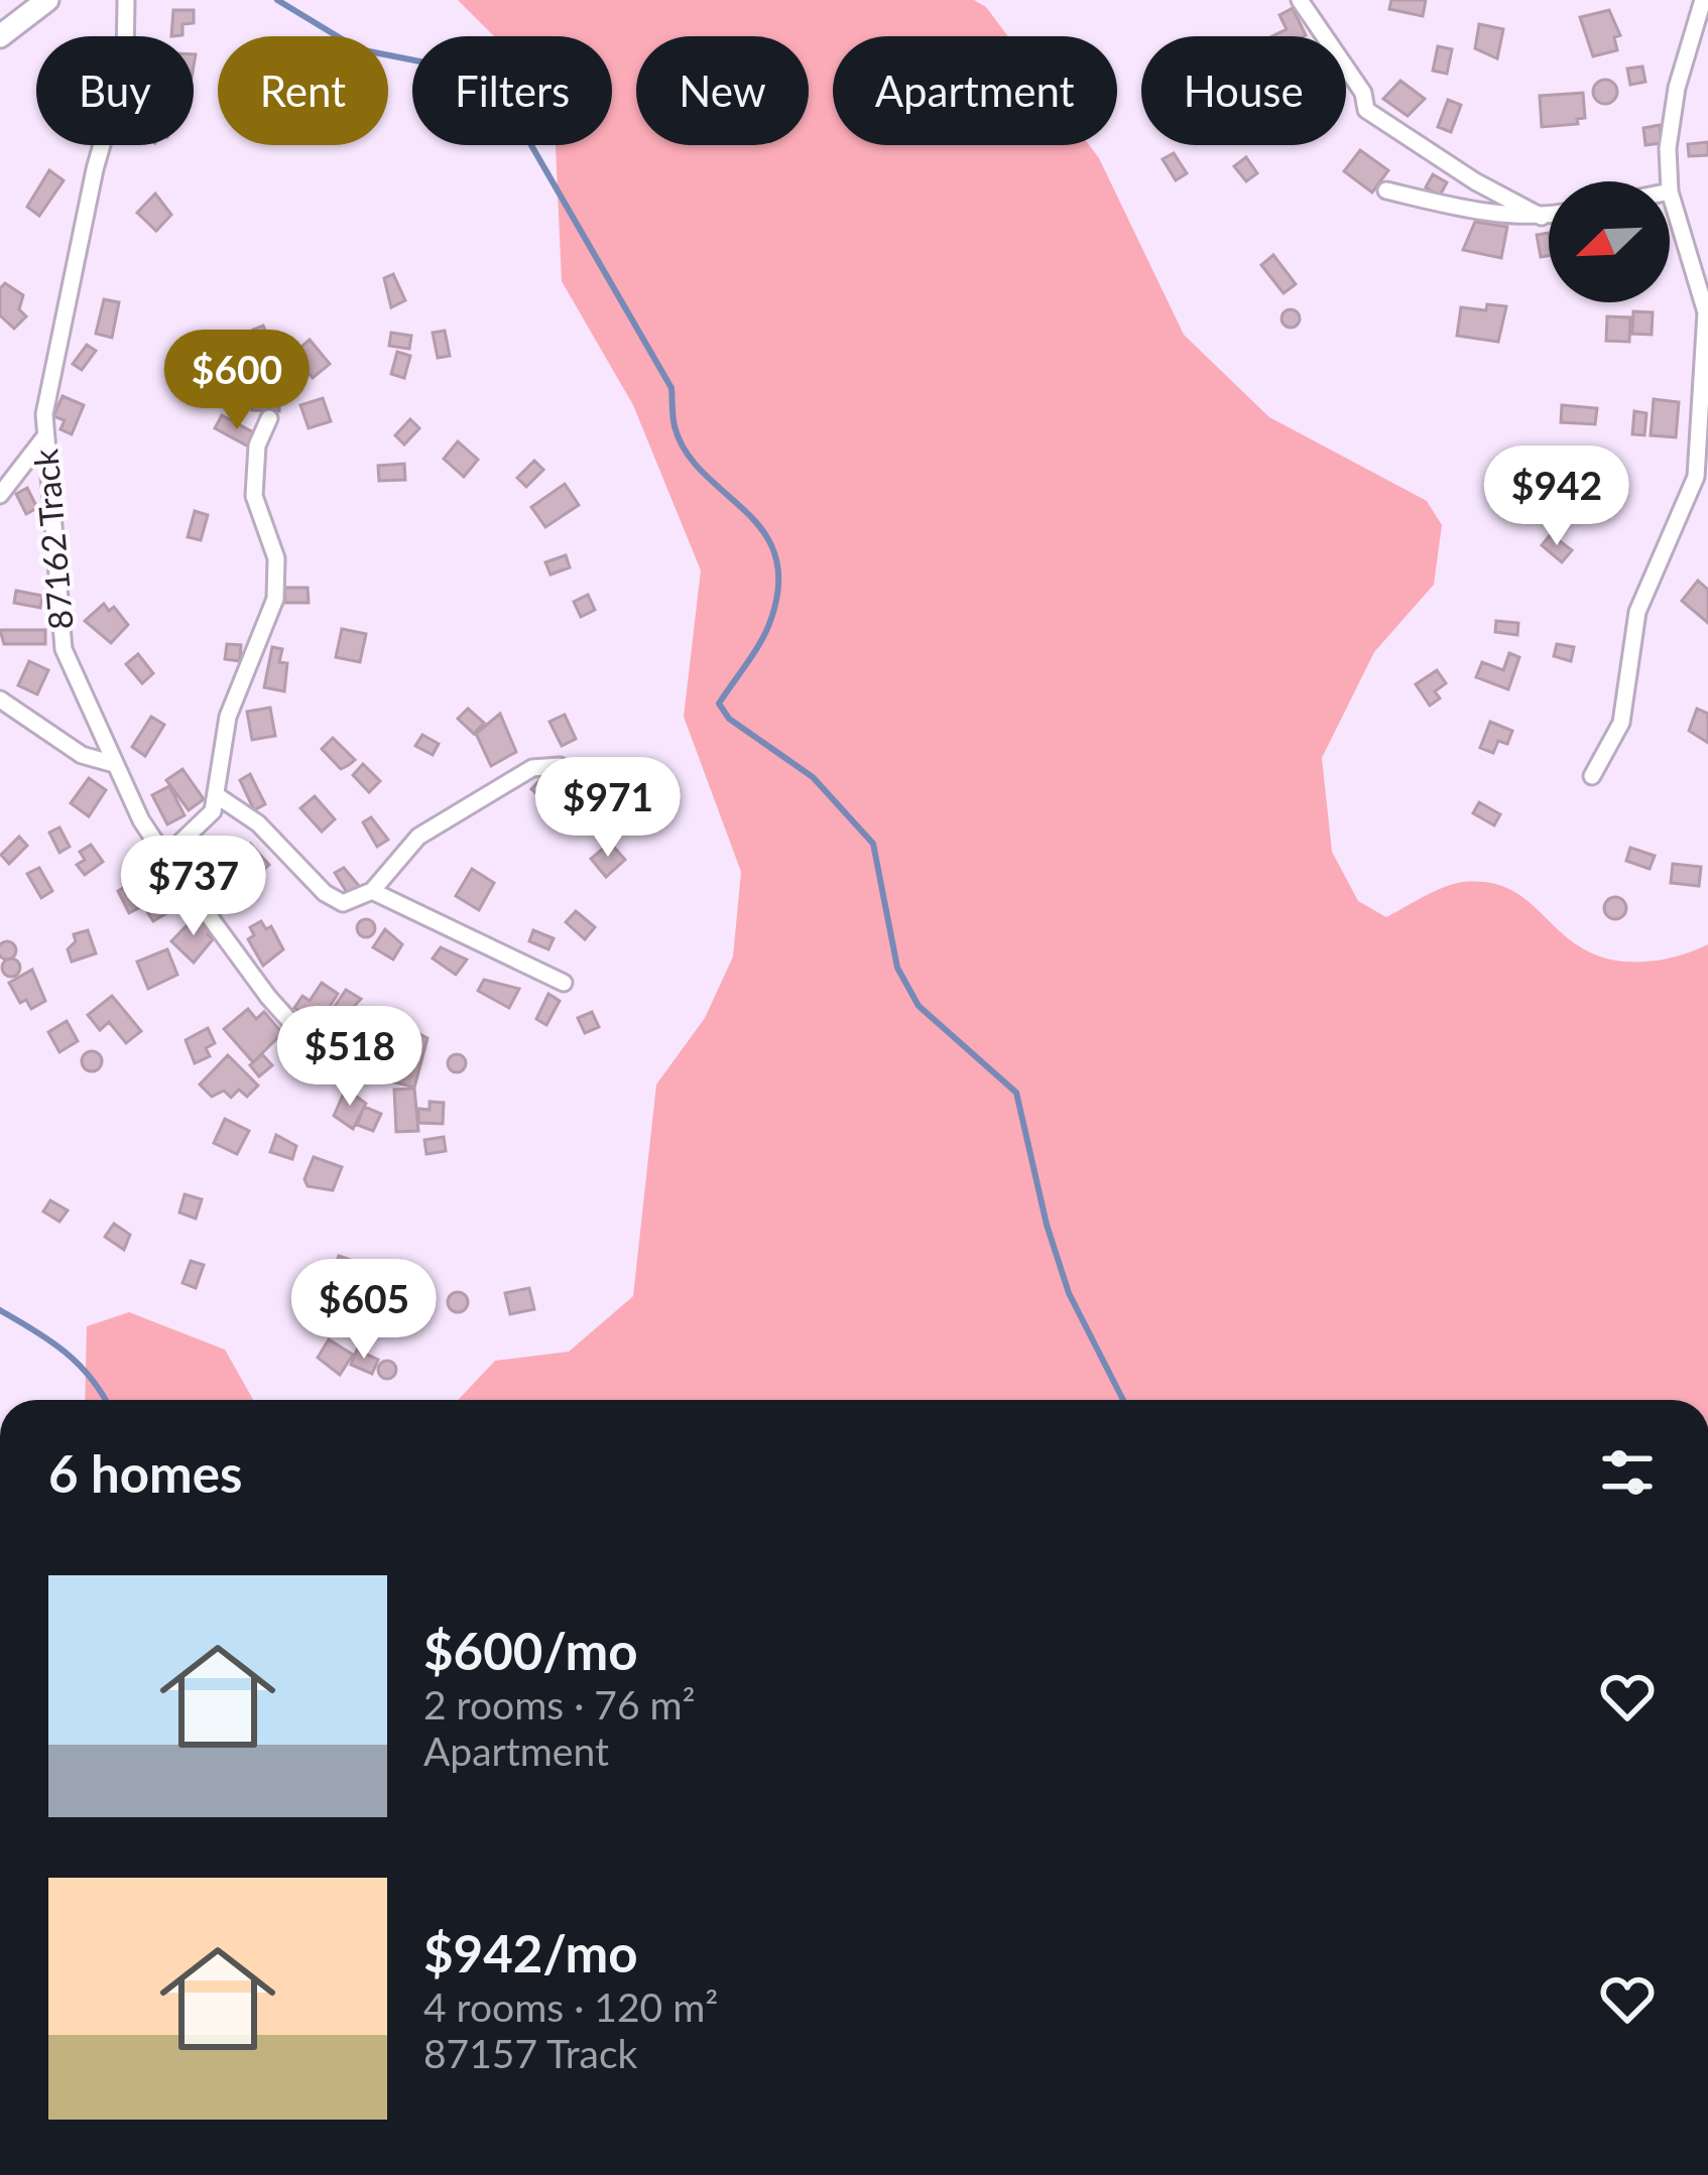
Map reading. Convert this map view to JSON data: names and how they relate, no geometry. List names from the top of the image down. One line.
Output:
{"streets":{"street":["87162 Track"]},"north":"bottom left","page":{"chip":["Buy","Rent","Filters","New","Apartment","House"],"price":["$600","$942","$971","$737","$518","$605"],"heading":"6 homes","list":[{"name":"$600/mo","note":"2 rooms · 76 m² · Apartment"},{"name":"$942/mo","note":"4 rooms · 120 m² · 87157 Track"}]}}
